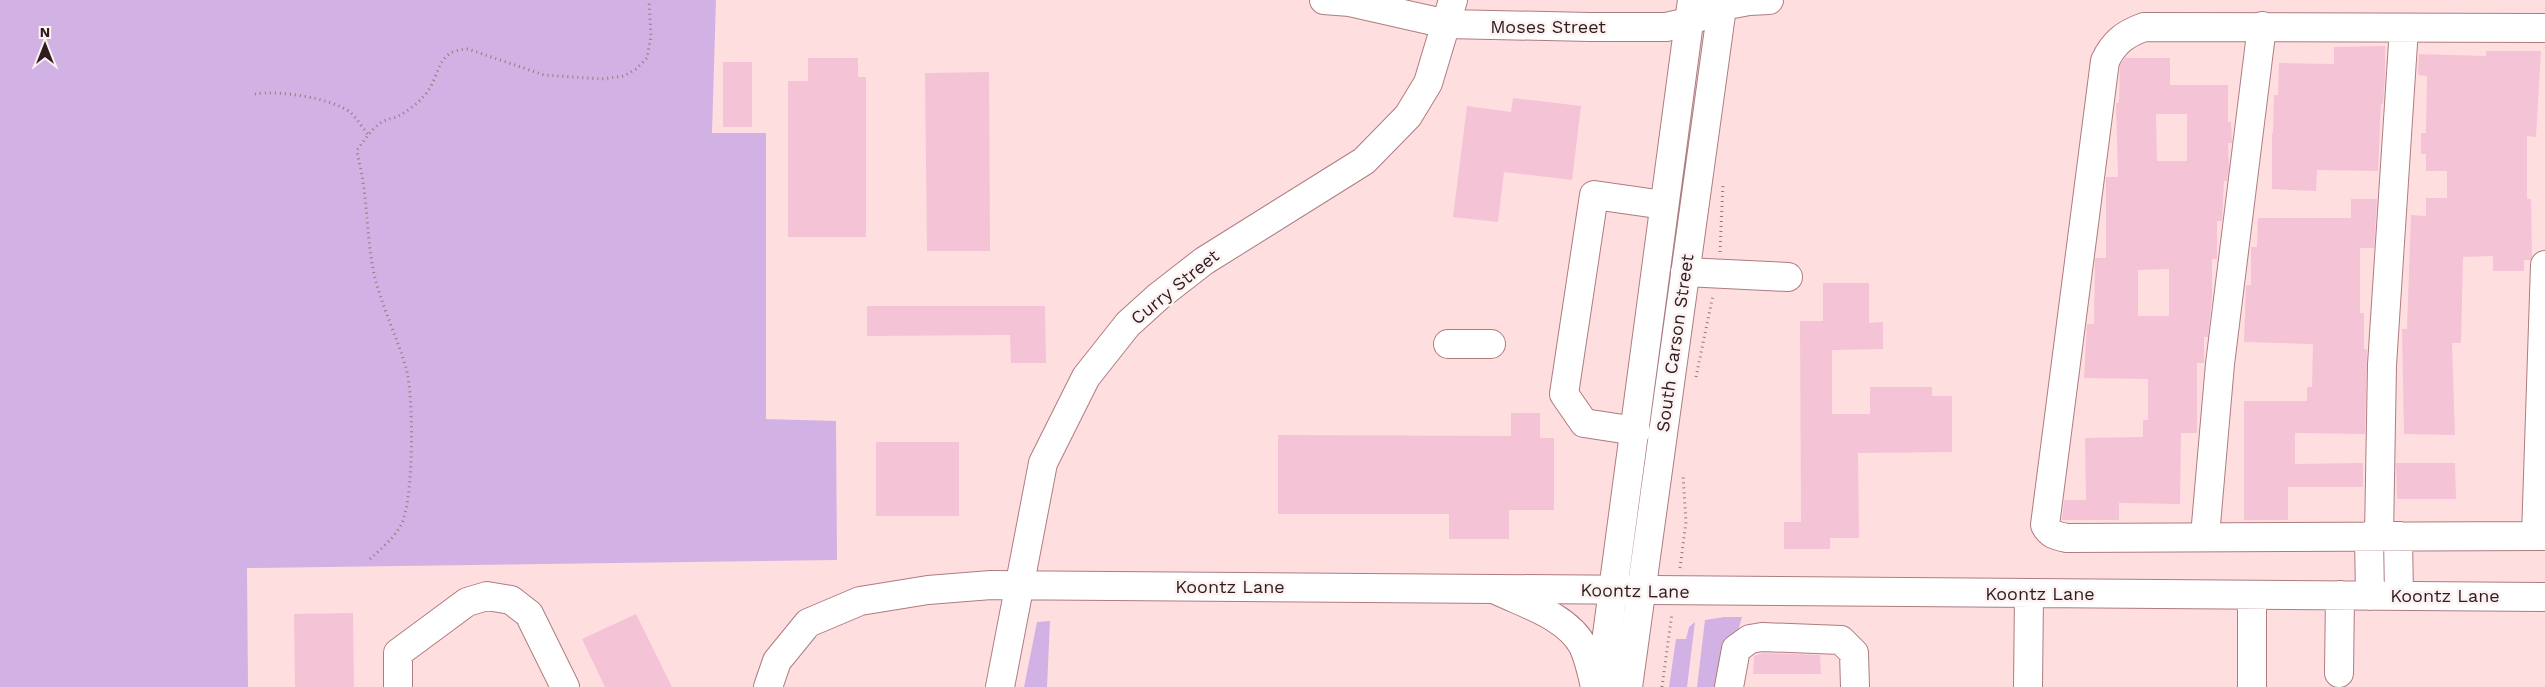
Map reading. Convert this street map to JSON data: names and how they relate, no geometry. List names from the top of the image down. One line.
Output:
{"streets":{"street":["Moses Street","Curry Street","South Carson Street","Koontz Lane"]},"crossings":[["Moses Street","Curry Street"],["Moses Street","South Carson Street"],["Curry Street","Koontz Lane"],["South Carson Street","Koontz Lane"]],"north":"top"}
